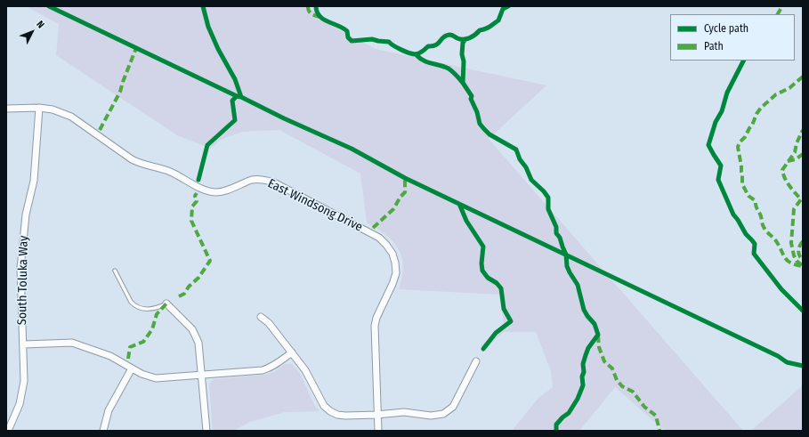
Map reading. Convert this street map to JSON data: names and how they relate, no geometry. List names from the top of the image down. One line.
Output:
{"streets":{"street":["East Windsong Drive","South Toluka Way"]},"crossings":[["East Windsong Drive","South Toluka Way"]],"legend":["Cycle path","Path"],"north":"top right"}
